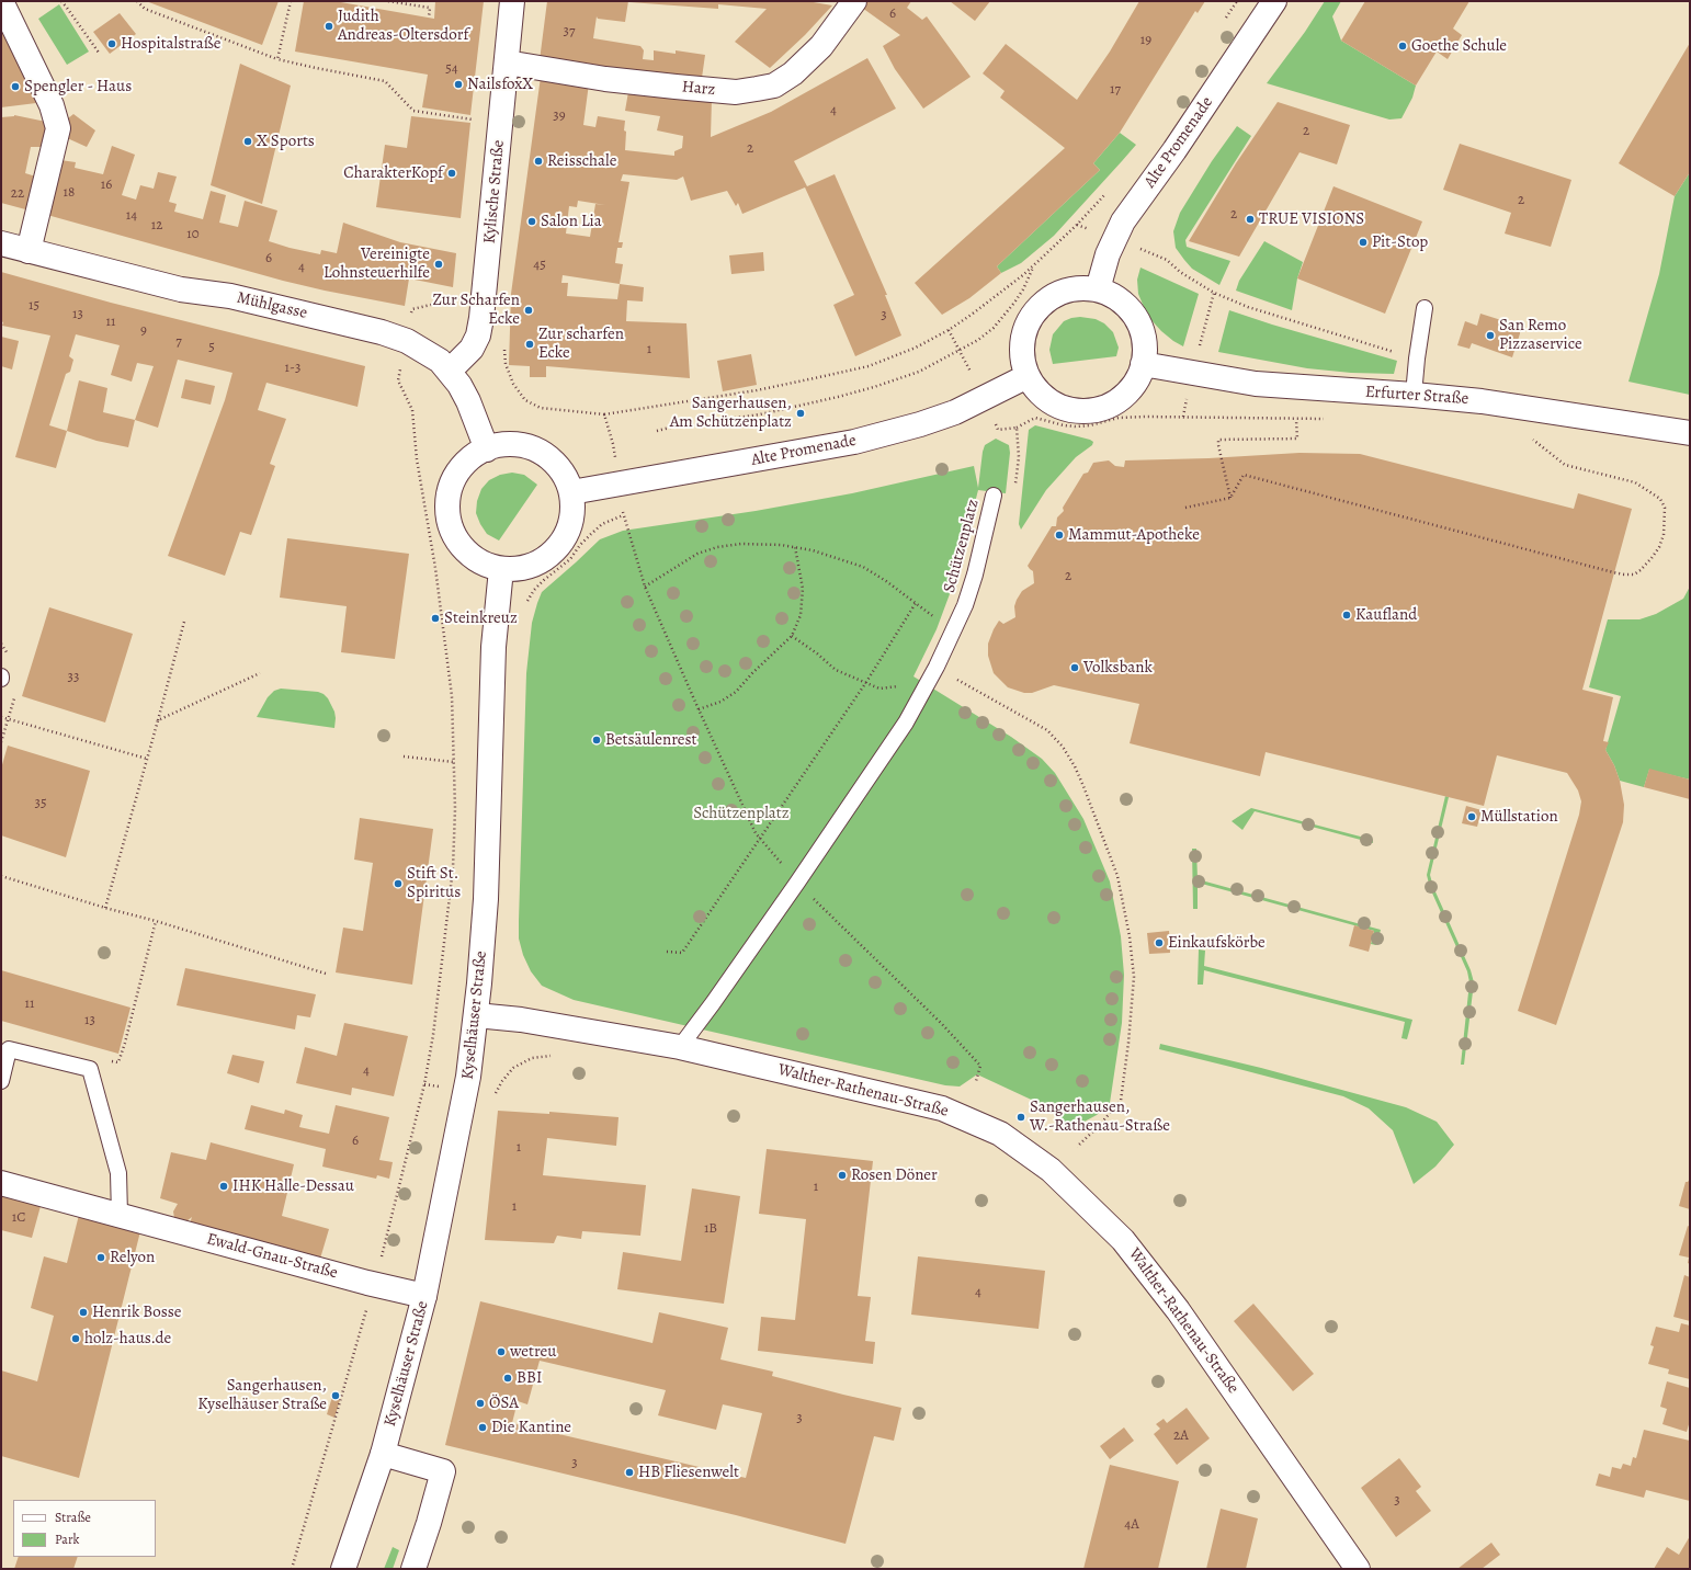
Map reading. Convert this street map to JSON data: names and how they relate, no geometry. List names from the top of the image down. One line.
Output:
{"streets":{"street":["Harz","Alte Promenade","Kylische Straße","Mühlgasse","Erfurter Straße","Kyselhäuser Straße","Walther-Rathenau-Straße","Ewald-Gnau-Straße"],"lane":["Schützenplatz"]},"crossings":[["Harz","Kylische Straße"],["Alte Promenade","Mühlgasse"],["Alte Promenade","Erfurter Straße"],["Alte Promenade","Kyselhäuser Straße"],["Kylische Straße","Mühlgasse"],["Mühlgasse","Kyselhäuser Straße"],["Schützenplatz","Walther-Rathenau-Straße"],["Kyselhäuser Straße","Walther-Rathenau-Straße"],["Kyselhäuser Straße","Ewald-Gnau-Straße"]],"parks":["Schützenplatz"],"places":["Judith Andreas-Oltersdorf","Hospitalstraße","Goethe Schule","NailsfoxX","Spengler - Haus","X Sports","Reisschale","CharakterKopf","TRUE VISIONS","Salon Lia","Pit-Stop","Vereinigte Lohnsteuerhilfe","Zur Scharfen Ecke","San Remo Pizzaservice","Zur scharfen Ecke","Sangerhausen, Am Schützenplatz","Mammut-Apotheke","Kaufland","Steinkreuz","Volksbank","Betsäulenrest","Müllstation","Stift St. Spiritus","Einkaufskörbe","Sangerhausen, W.-Rathenau-Straße","Rosen Döner","IHK Halle-Dessau","Relyon","Henrik Bosse","holz-haus.de","wetreu","BBI","Sangerhausen, Kyselhäuser Straße","ÖSA","Die Kantine","HB Fliesenwelt"],"house_numbers":["6","37","19","54","17","4","39","2","2","16","18","22","2","2","14","12","10","6","45","4","15","13","3","11","9","7","5","1","1-3","2","33","35","11","13","4","6","1","1","1","1C","1B","4","3","2A","3","3","4A"],"legend":["Straße","Park"]}
